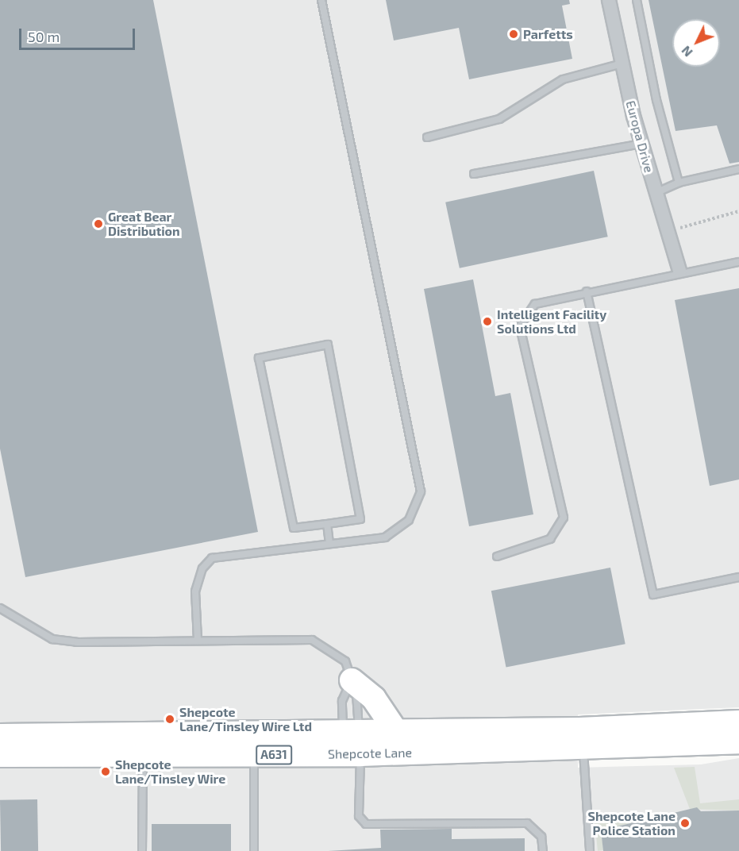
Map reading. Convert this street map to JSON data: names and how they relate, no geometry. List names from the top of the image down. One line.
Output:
{"streets":{"highway":["Shepcote Lane","A631"],"street":["Europa Drive"]},"places":["Parfetts","Great Bear Distribution","Intelligent Facility Solutions Ltd","Shepcote Lane/Tinsley Wire Ltd","Shepcote Lane/Tinsley Wire","Shepcote Lane Police Station"],"scale_bar":"50 m","north":"bottom left"}
